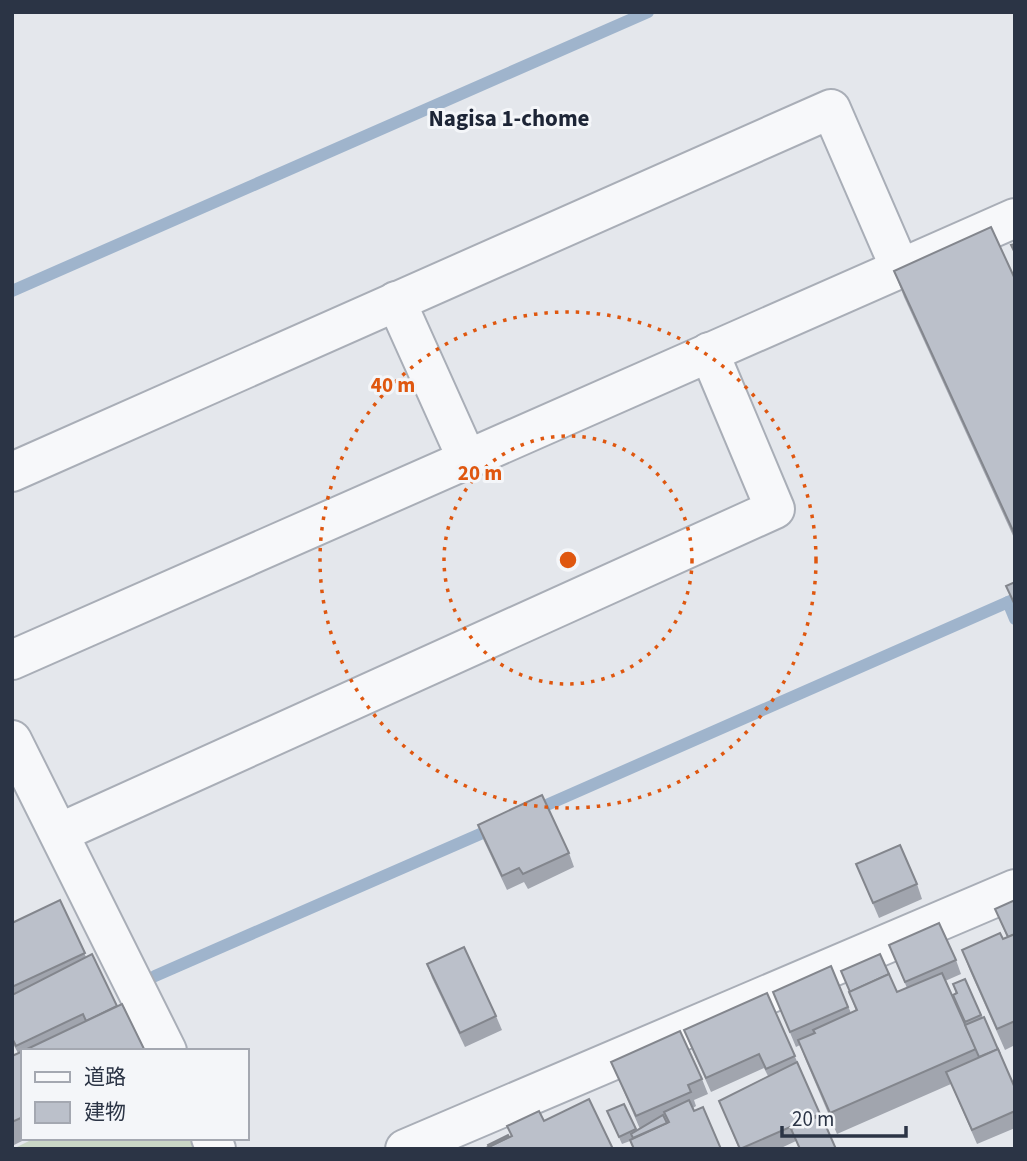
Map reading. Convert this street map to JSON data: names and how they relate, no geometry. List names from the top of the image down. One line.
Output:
{"districts":["Nagisa 1-chome"],"legend":["道路","建物"],"scale_bar":"20 m","rings":["40 m","20 m"]}
